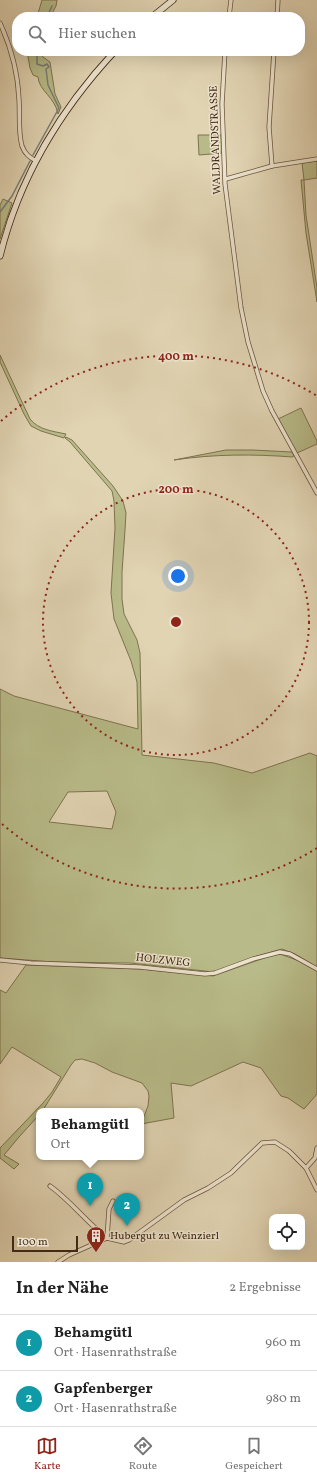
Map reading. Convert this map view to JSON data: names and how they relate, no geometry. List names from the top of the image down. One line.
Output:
{"streets":{"street":["WALDRANDSTRASSE","HOLZWEG"]},"places":{"building":["Hubergut zu Weinzierl"]},"scale_bar":"100 m","page":{"search":"Hier suchen","popup":["Behamgütl","Ort"],"pins":["1","2"],"scale":"100 m","heading":["In der Nähe","2 Ergebnisse"],"list":[{"mark":"1","name":"Behamgütl","note":"Ort · Hasenrathstraße","value":"960 m"},{"mark":"2","name":"Gapfenberger","note":"Ort · Hasenrathstraße","value":"980 m"}],"nav":["Karte","Route","Gespeichert"]},"rings":["400 m","200 m"]}
